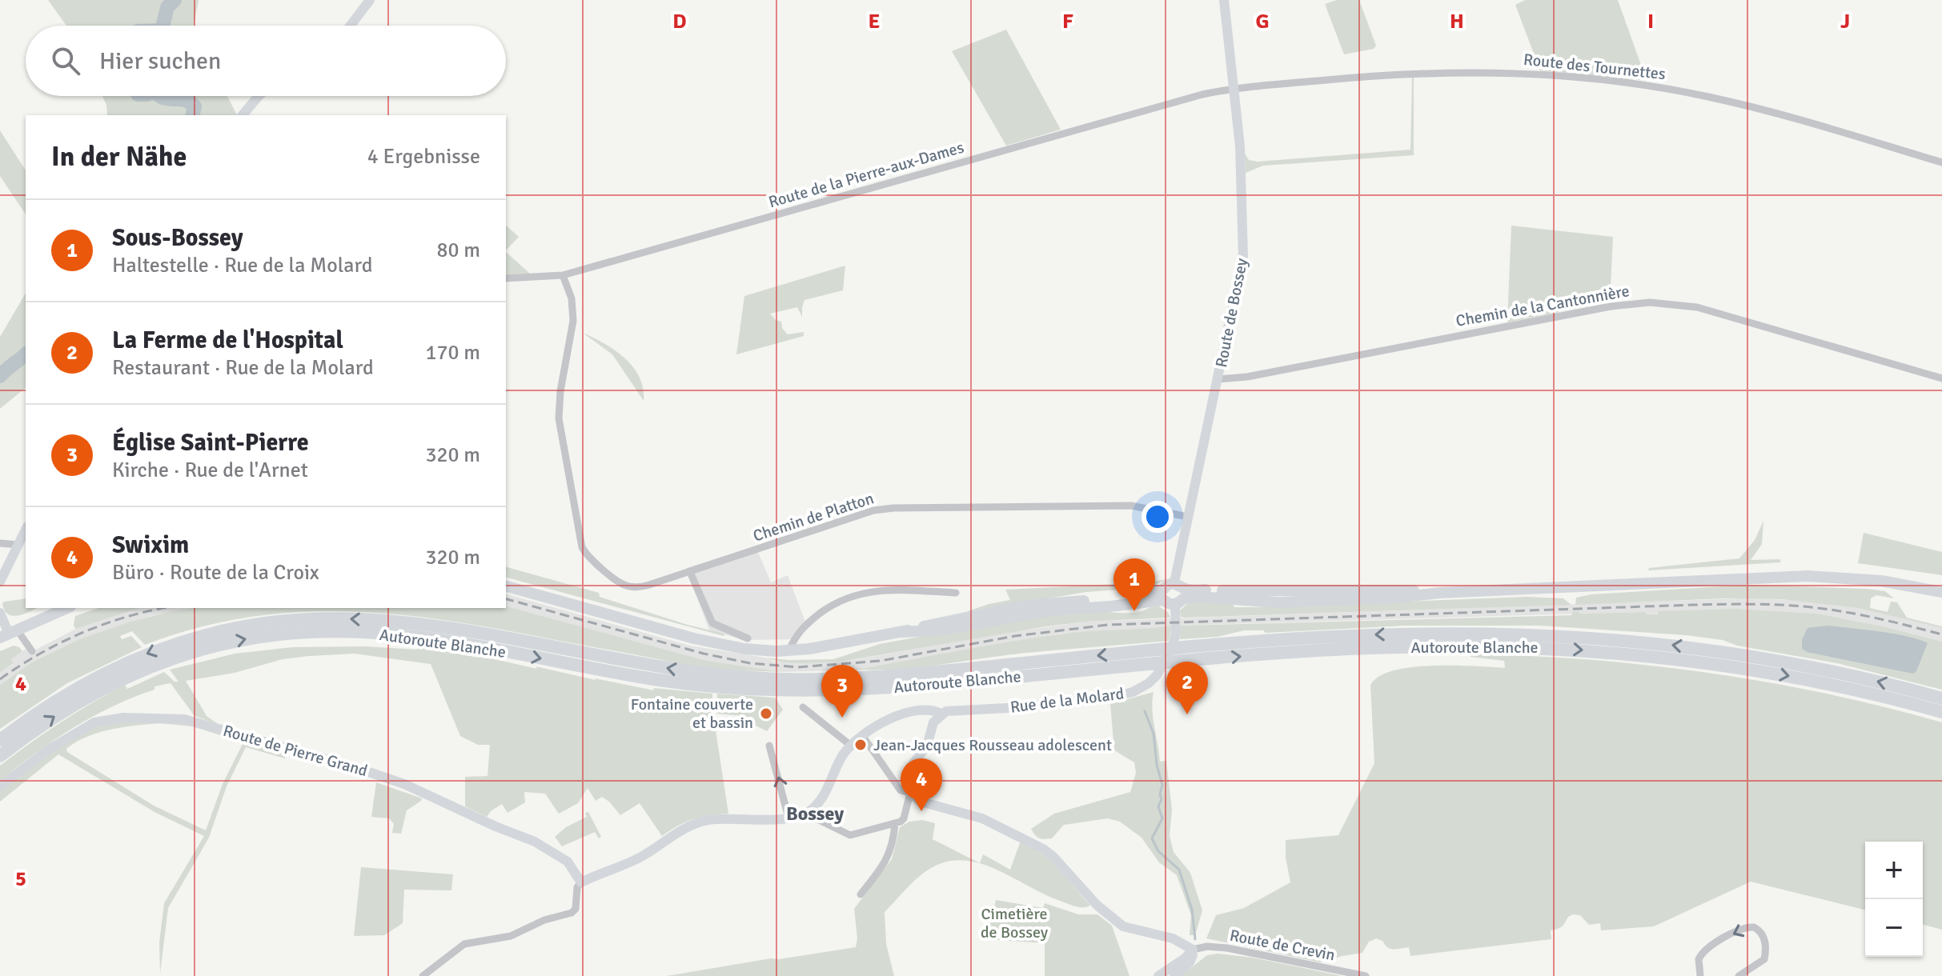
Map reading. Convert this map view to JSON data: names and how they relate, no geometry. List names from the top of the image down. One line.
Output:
{"streets":{"highway":["Autoroute Blanche"],"street":["Route des Tournettes","Route de la Pierre-aux-Dames","Chemin de la Cantonnière","Route de Bossey","Chemin de Platton","Rue de la Molard","Route de Pierre Grand","Route de Crevin"]},"crossings":[["Route des Tournettes","Route de la Pierre-aux-Dames"],["Route des Tournettes","Route de Bossey"],["Route de la Pierre-aux-Dames","Route de Bossey"],["Route de la Pierre-aux-Dames","Chemin de Platton"],["Chemin de la Cantonnière","Route de Bossey"],["Route de Bossey","Chemin de Platton"],["Route de Bossey","Rue de la Molard"]],"districts":["Bossey"],"parks":["Cimetière de Bossey"],"places":["Fontaine couverte et bassin","Jean-Jacques Rousseau adolescent"],"page":{"search":"Hier suchen","heading":["In der Nähe","4 Ergebnisse"],"list":[{"mark":"1","name":"Sous-Bossey","note":"Haltestelle · Rue de la Molard","value":"80 m"},{"mark":"2","name":"La Ferme de l'Hospital","note":"Restaurant · Rue de la Molard","value":"170 m"},{"mark":"3","name":"Église Saint-Pierre","note":"Kirche · Rue de l'Arnet","value":"320 m"},{"mark":"4","name":"Swixim","note":"Büro · Route de la Croix","value":"320 m"}],"pins":["1","2","3","4"],"map_buttons":["+","−"]},"grid":{"columns":["D","E","F","G","H","I","J"],"rows":["4","5"]}}
